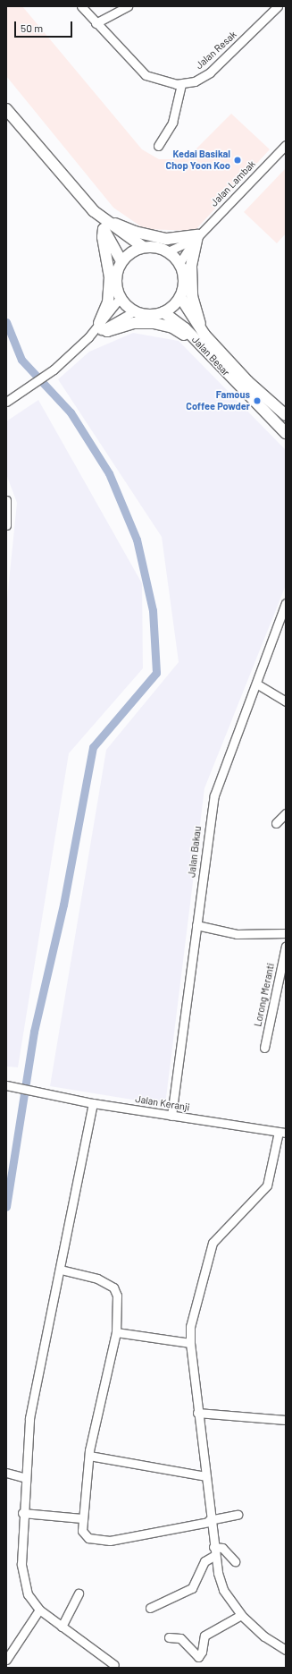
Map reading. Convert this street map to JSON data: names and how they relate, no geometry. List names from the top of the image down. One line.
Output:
{"streets":{"main road":["Jalan Besar"],"street":["Jalan Resak","Jalan Lambak","Jalan Bakau","Lorong Meranti","Jalan Keranji"]},"crossings":[["Jalan Bakau","Jalan Keranji"]],"places":["Kedai Basikal Chop Yoon Koo","Famous Coffee Powder"],"scale_bar":"50 m"}
